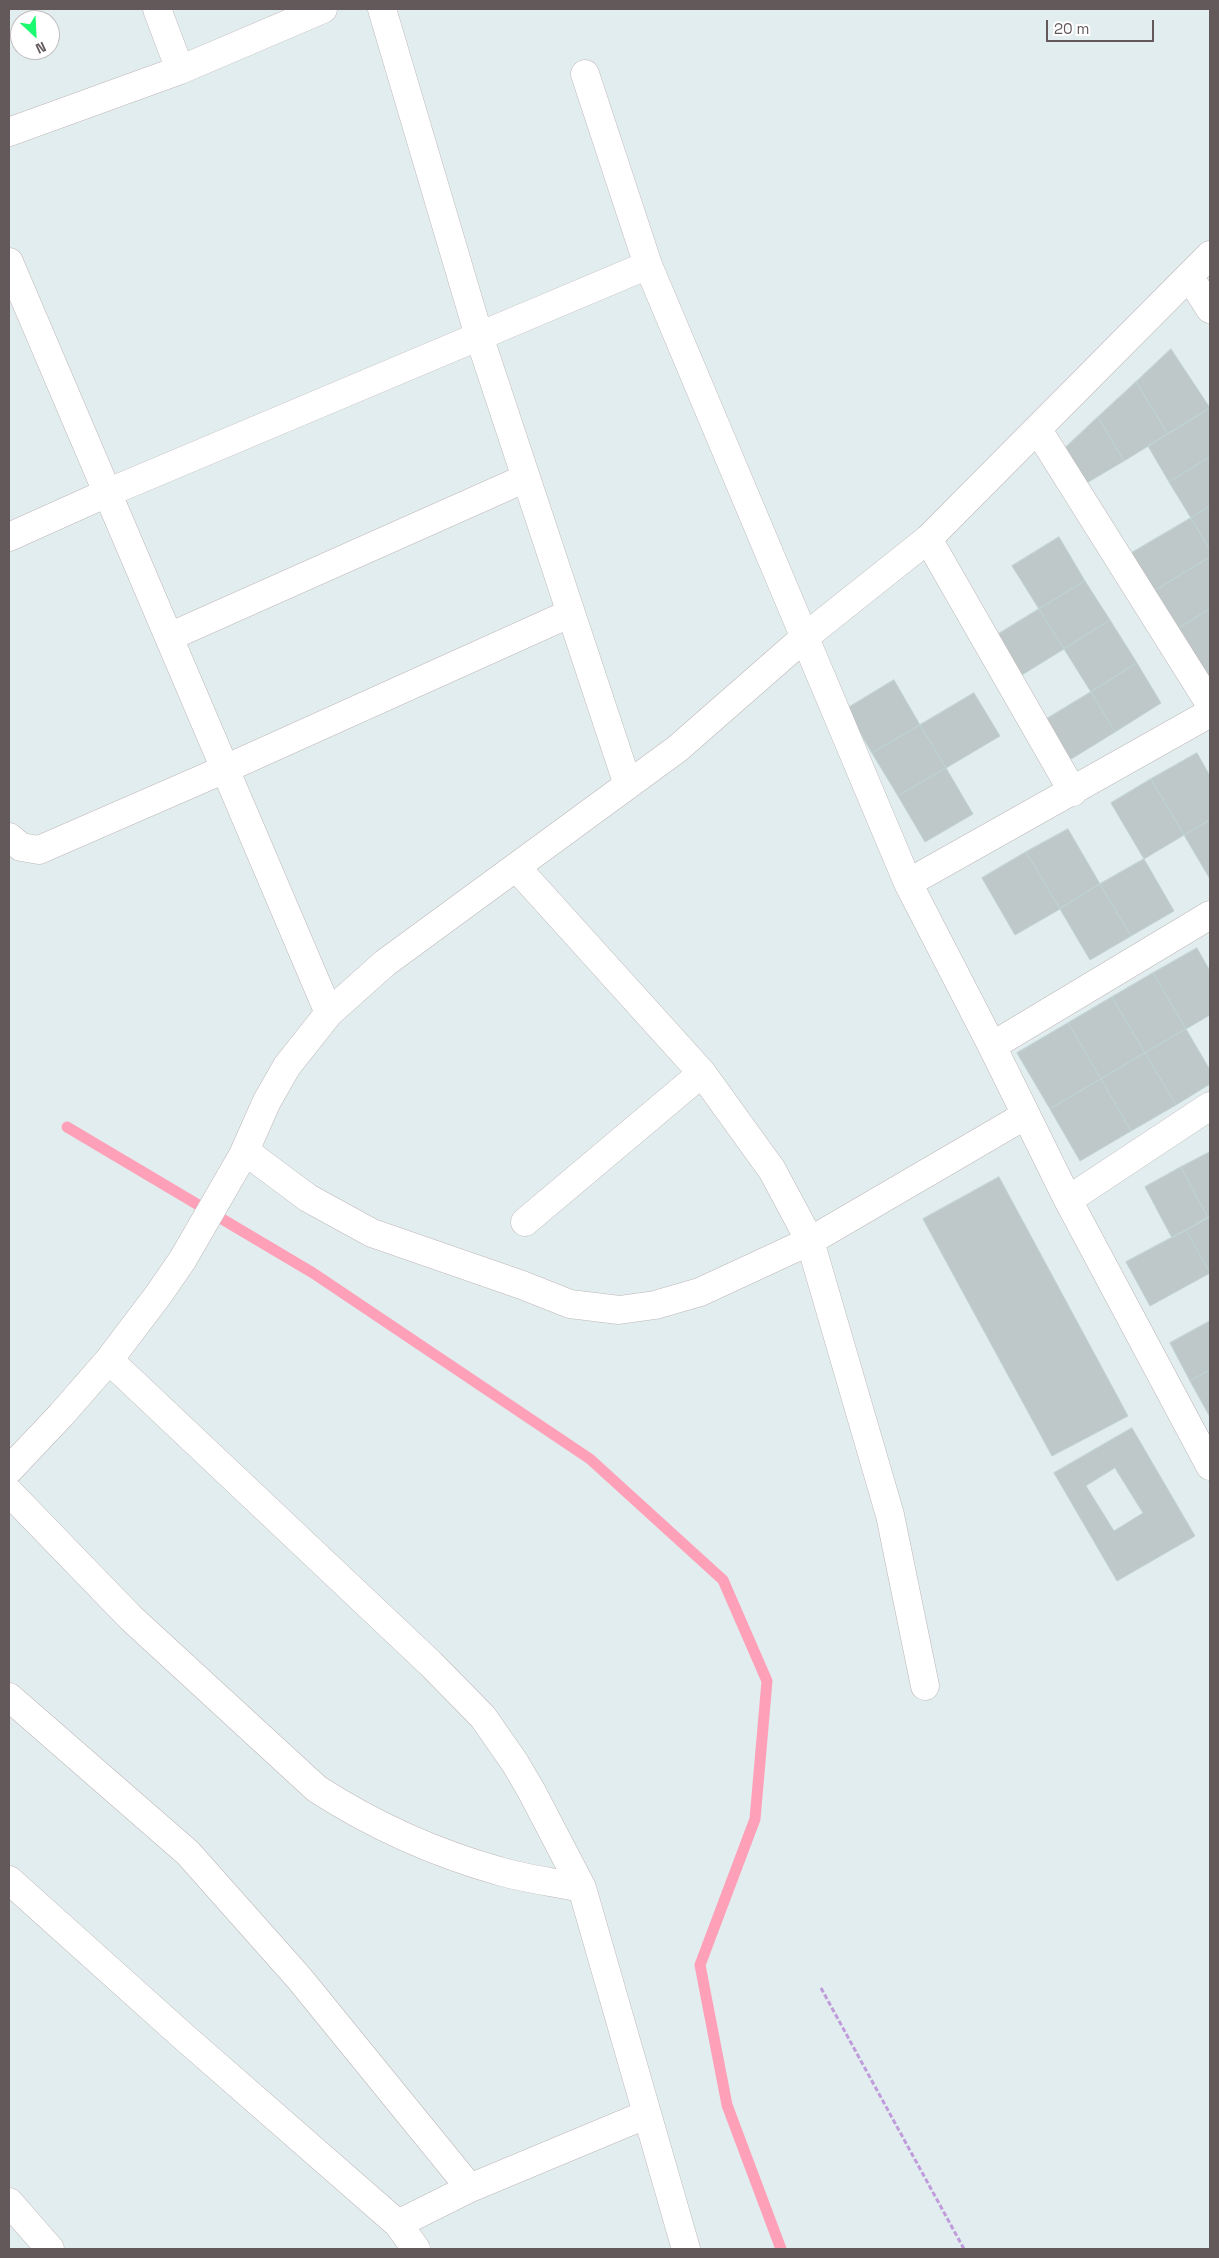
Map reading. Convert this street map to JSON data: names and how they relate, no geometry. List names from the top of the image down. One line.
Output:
{"scale_bar":"20 m","north":"bottom right"}
